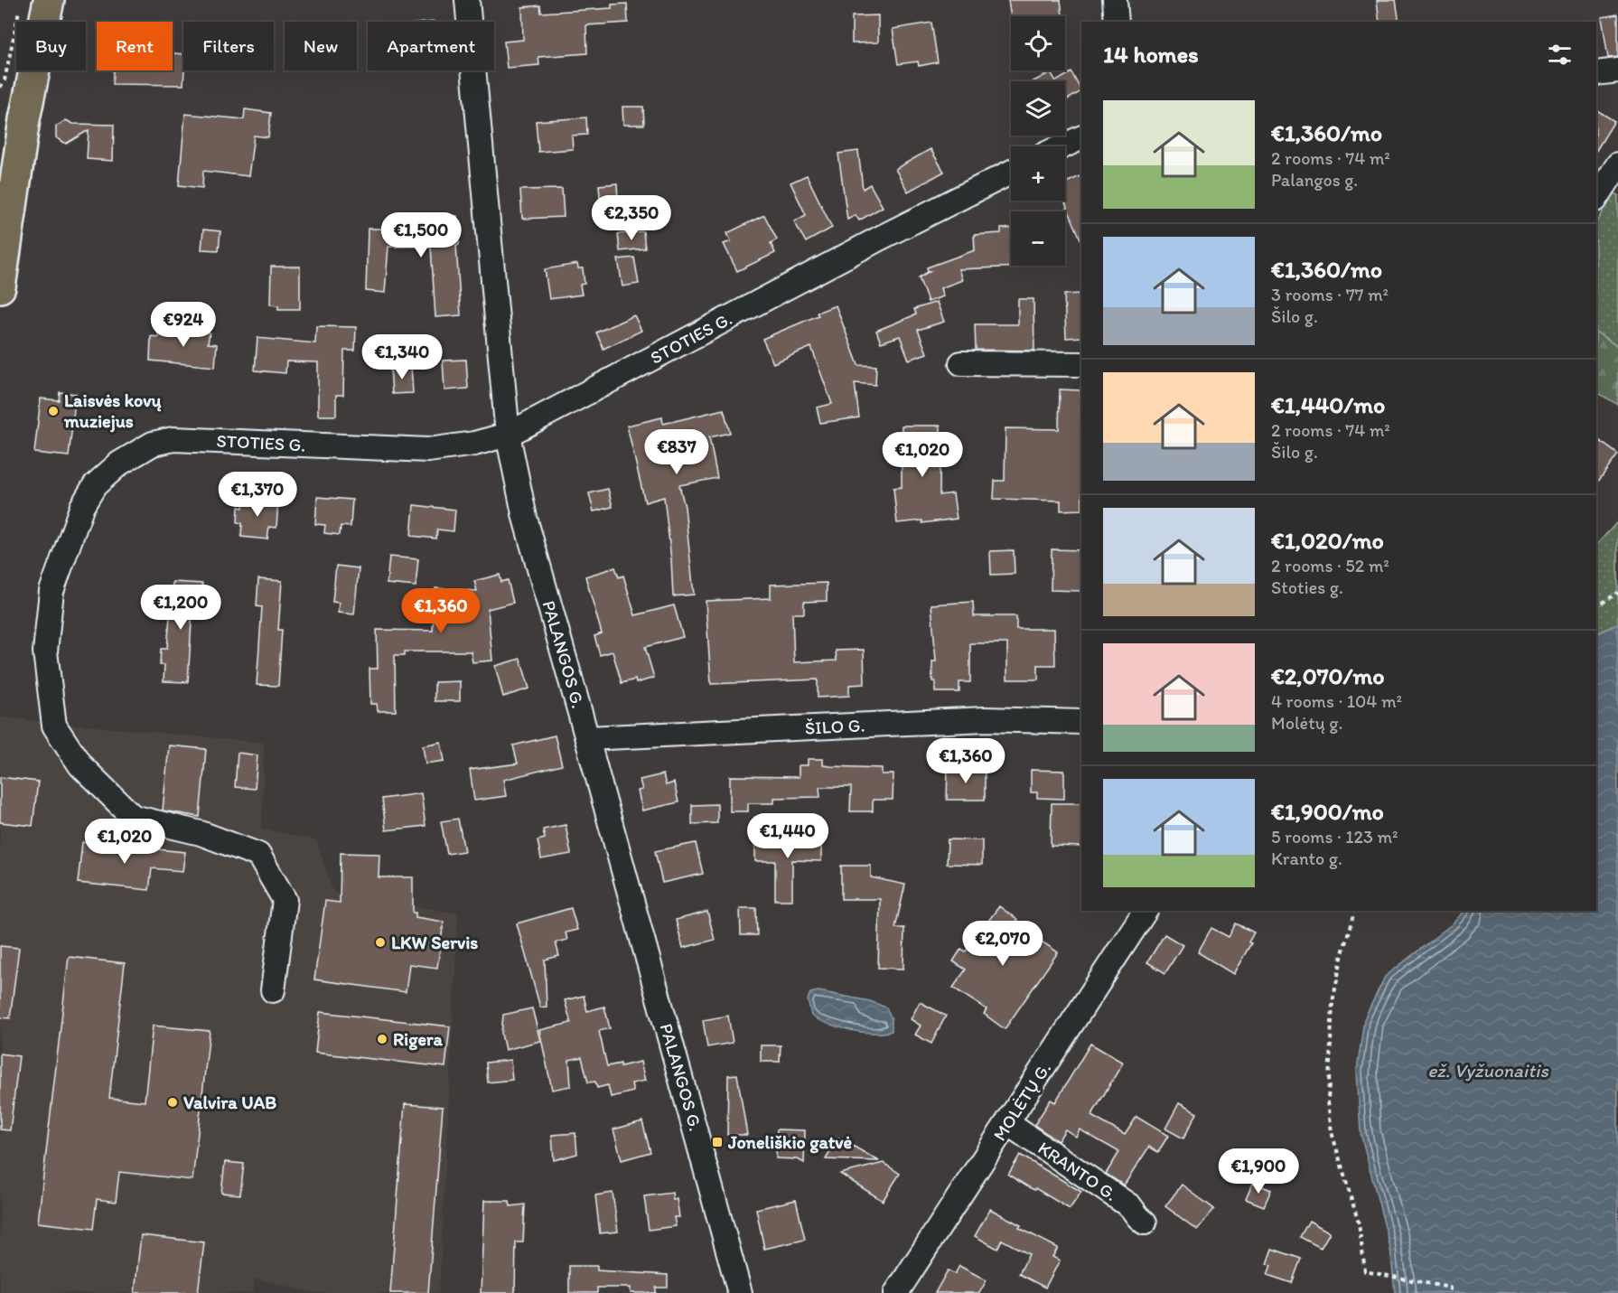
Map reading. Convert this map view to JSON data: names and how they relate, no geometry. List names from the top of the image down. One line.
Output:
{"streets":{"street":["STOTIES G.","PALANGOS G.","ŠILO G.","MOLĖTŲ G.","KRANTO G."]},"crossings":[["STOTIES G.","PALANGOS G."],["PALANGOS G.","ŠILO G."],["MOLĖTŲ G.","KRANTO G."]],"water":["ež. Vyžuonaitis"],"places":{"other":["Laisvės kovų muziejus","LKW Servis","Rigera","Valvira UAB"],"transit":["Joneliškio gatvė"]},"page":{"map_buttons":["+","−"],"chip":["Buy","Rent","Filters","New","Apartment"],"heading":"14 homes","list":[{"name":"€1,360/mo","note":"2 rooms · 74 m² · Palangos g."},{"name":"€1,360/mo","note":"3 rooms · 77 m² · Šilo g."},{"name":"€1,440/mo","note":"2 rooms · 74 m² · Šilo g."},{"name":"€1,020/mo","note":"2 rooms · 52 m² · Stoties g."},{"name":"€2,070/mo","note":"4 rooms · 104 m² · Molėtų g."},{"name":"€1,900/mo","note":"5 rooms · 123 m² · Kranto g."}],"price":["€2,350","€1,500","€924","€1,340","€837","€1,020","€1,370","€1,200","€1,360","€1,360","€1,440","€1,020","€2,070","€1,900"]}}
